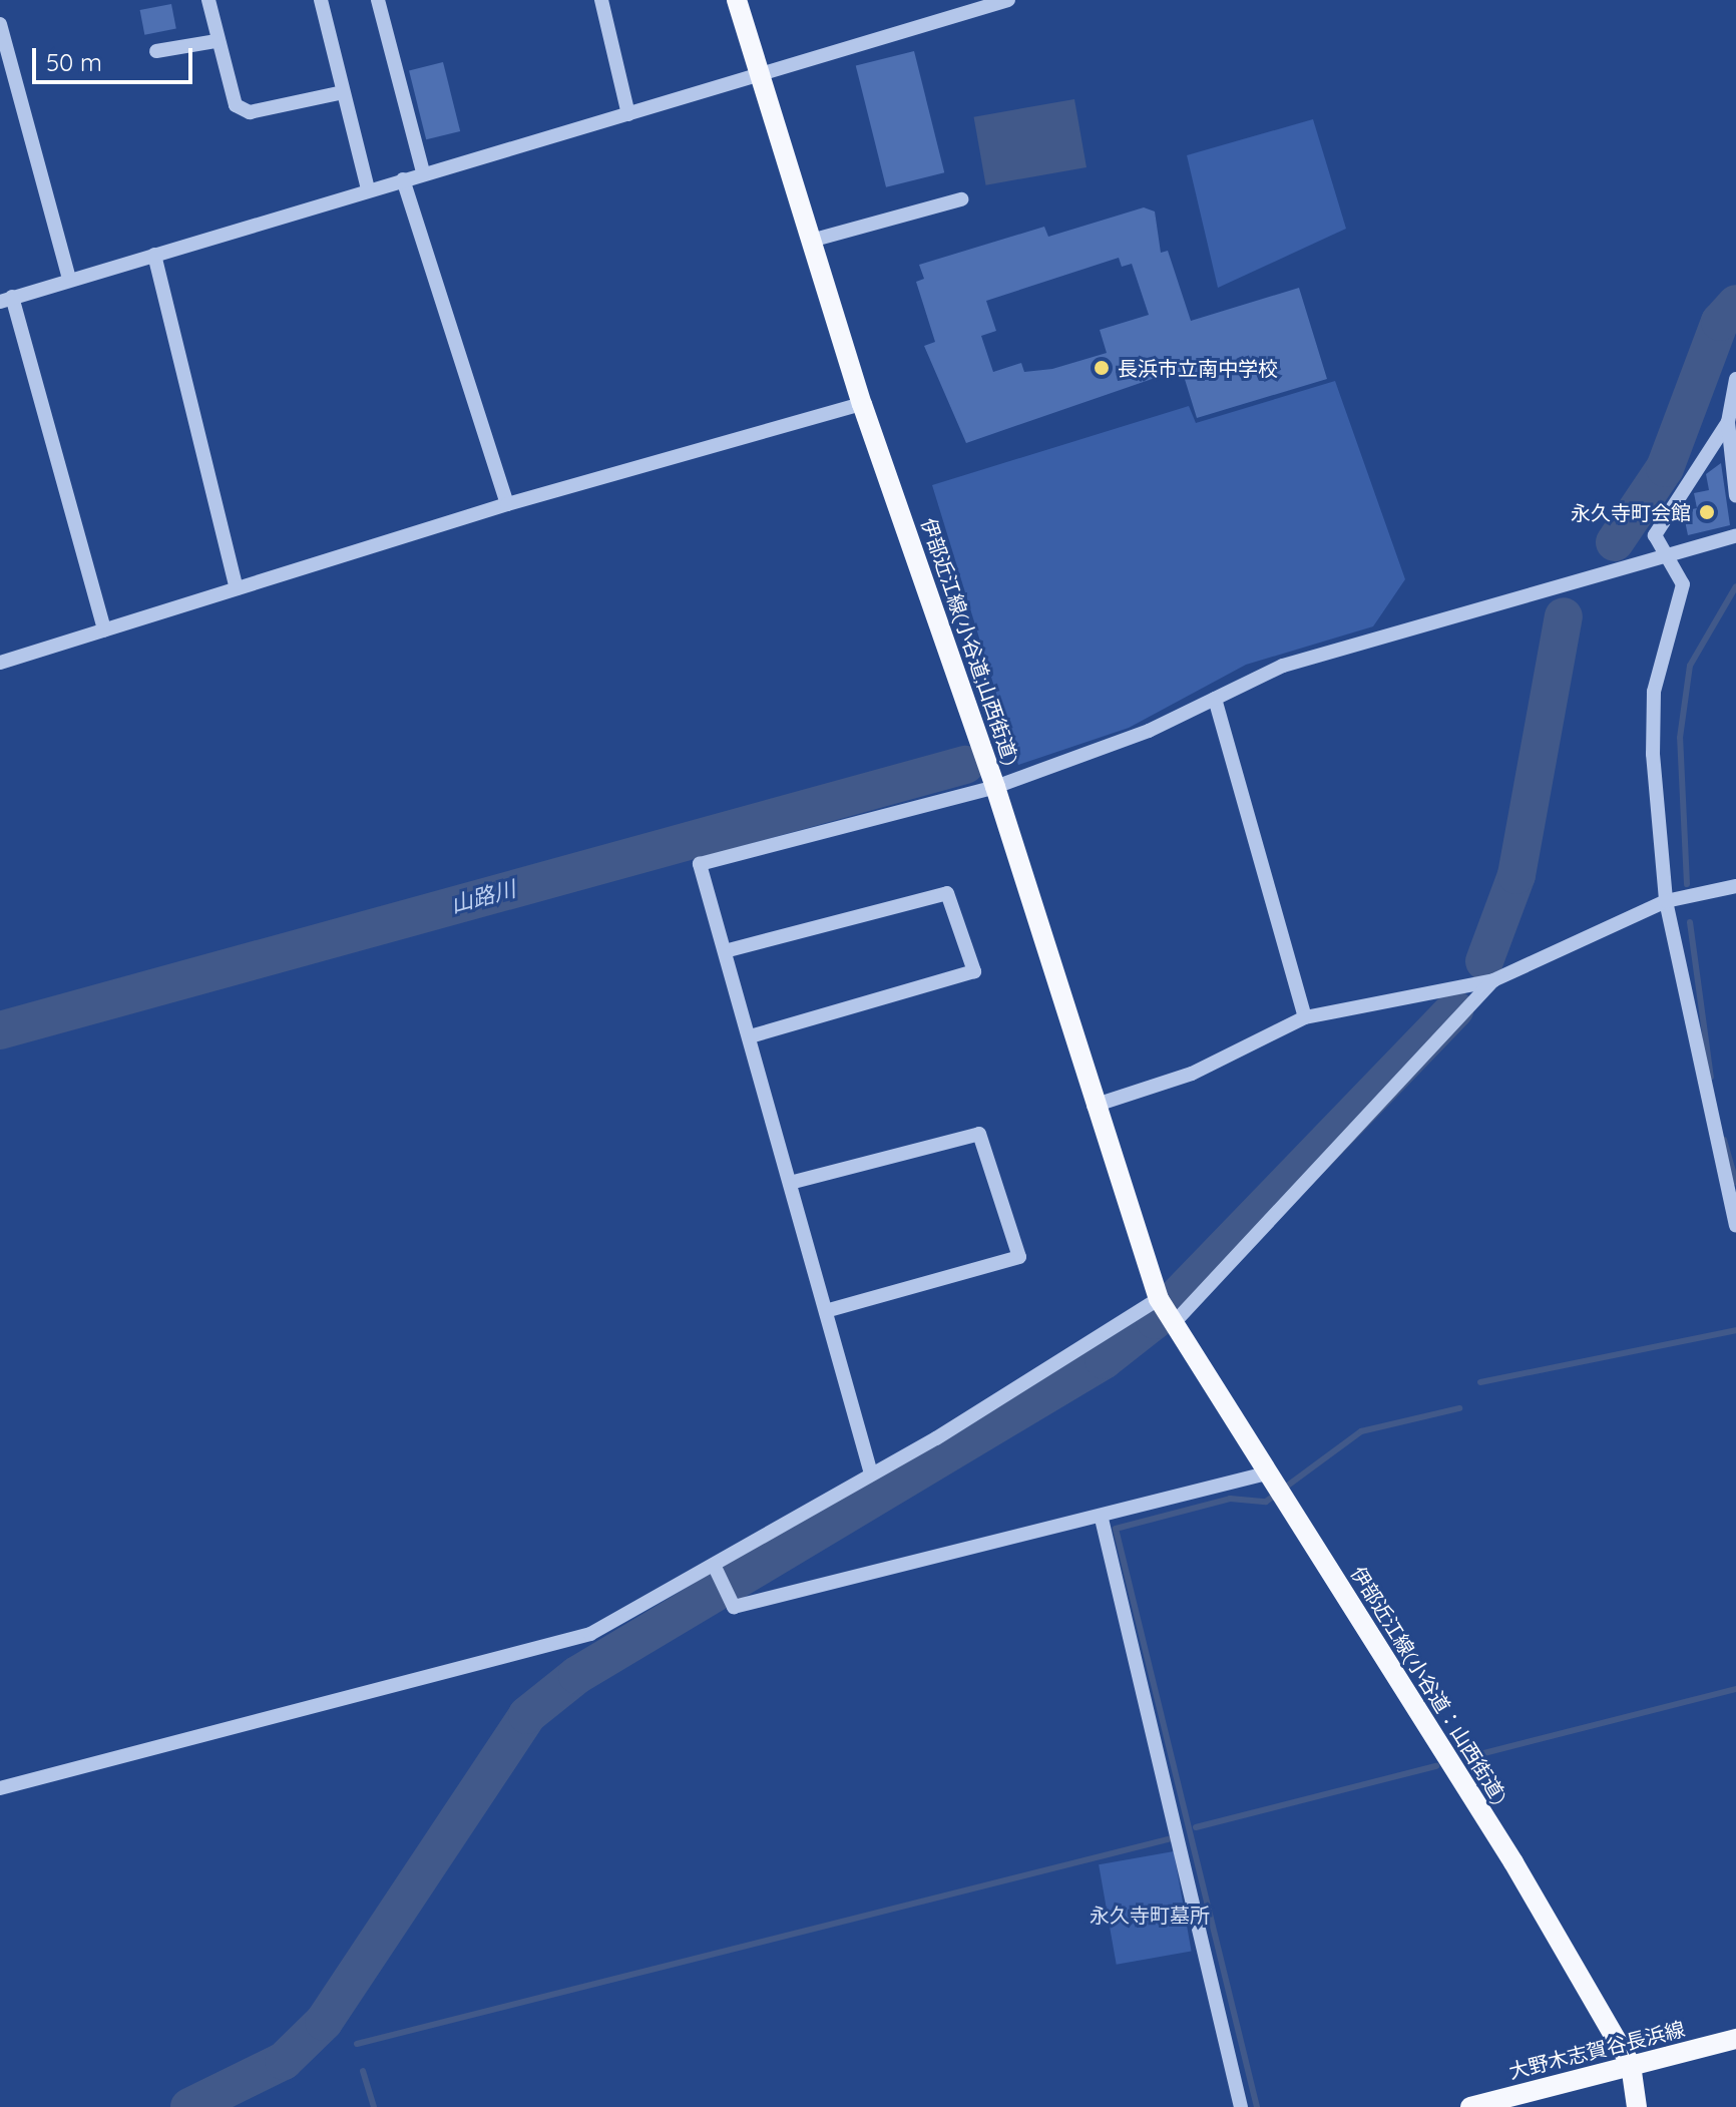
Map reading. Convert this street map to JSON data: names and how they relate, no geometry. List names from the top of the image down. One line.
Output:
{"streets":{"main road":["伊部近江線(小谷道;山西街道)","伊部近江線(小谷道：山西街道)","大野木志賀谷長浜線"]},"crossings":[["伊部近江線(小谷道;山西街道)","伊部近江線(小谷道：山西街道)"],["伊部近江線(小谷道：山西街道)","大野木志賀谷長浜線"]],"water":["山路川"],"parks":["永久寺町墓所"],"places":["長浜市立南中学校","永久寺町会館"],"scale_bar":"50 m"}
